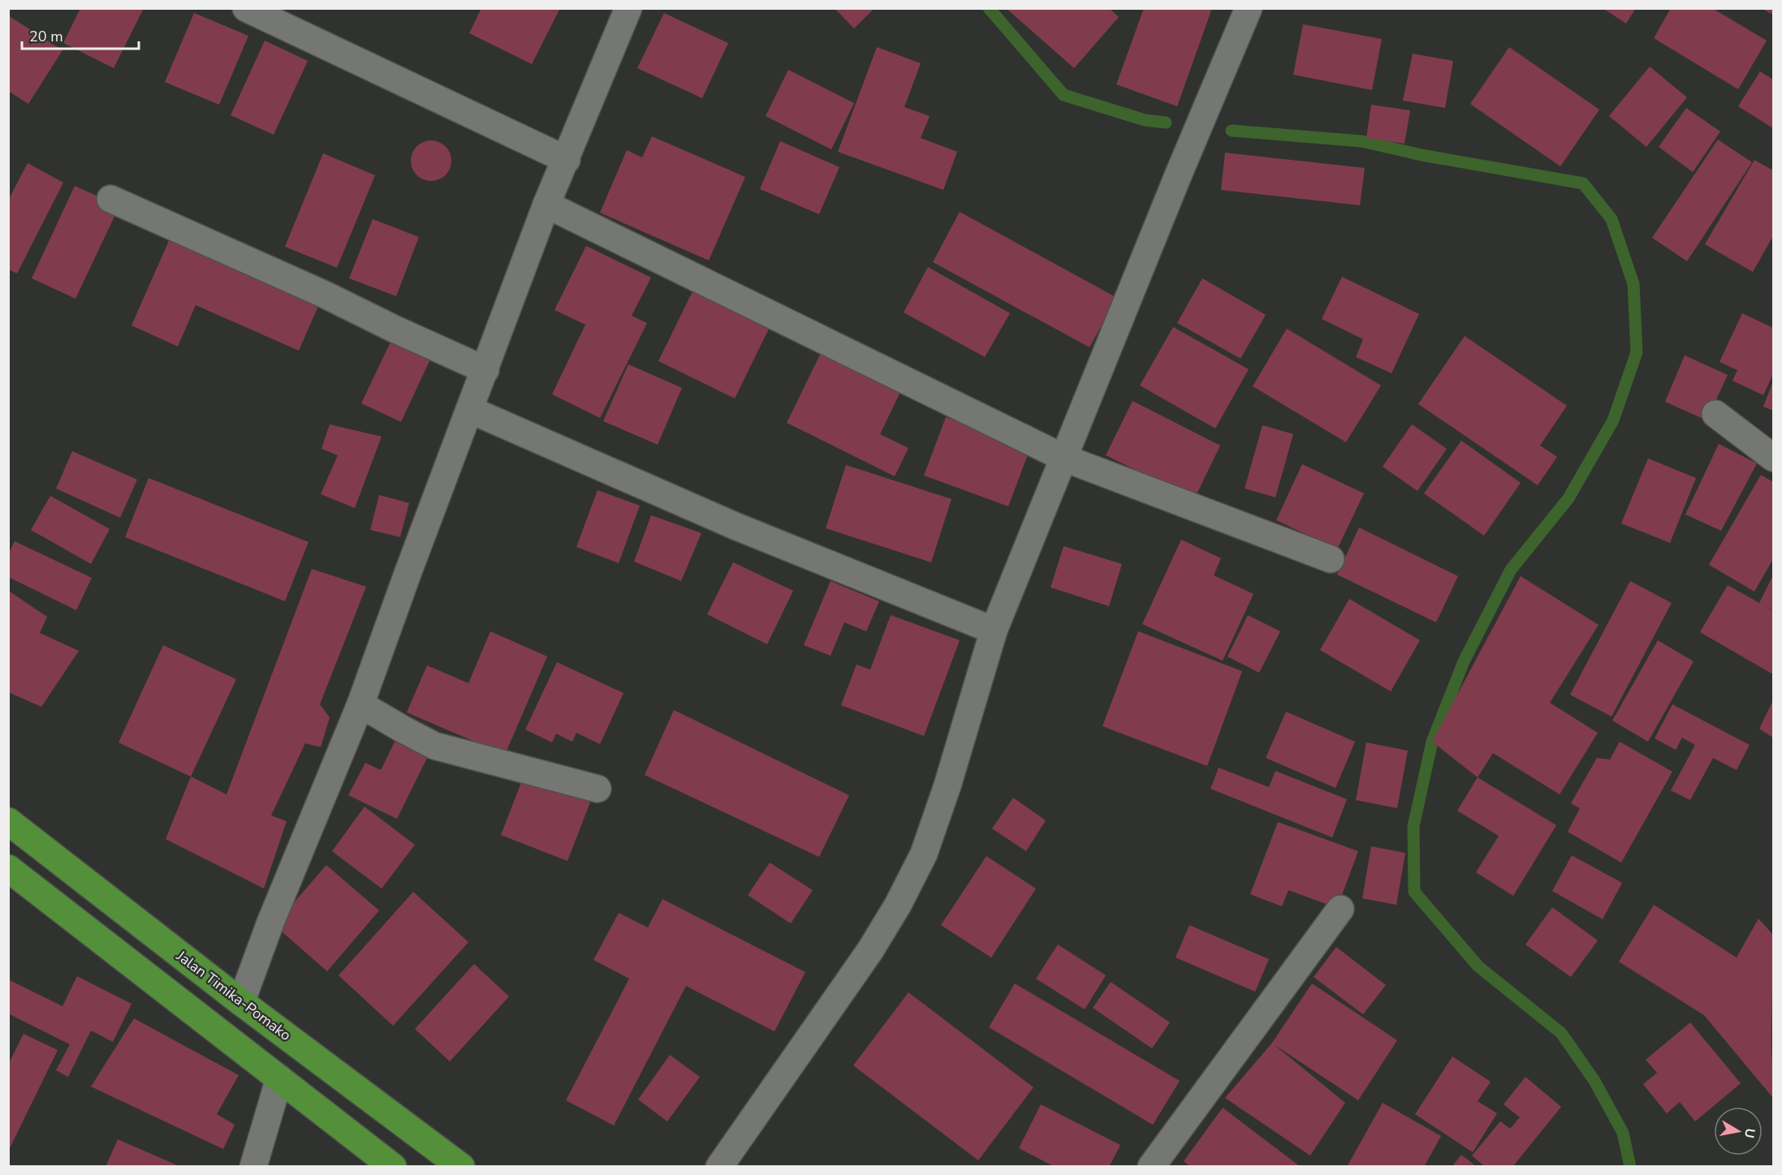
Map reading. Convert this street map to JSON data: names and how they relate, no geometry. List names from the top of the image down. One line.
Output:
{"streets":{"highway":["Jalan Timika-Pomako"]},"scale_bar":"20 m","north":"right"}
